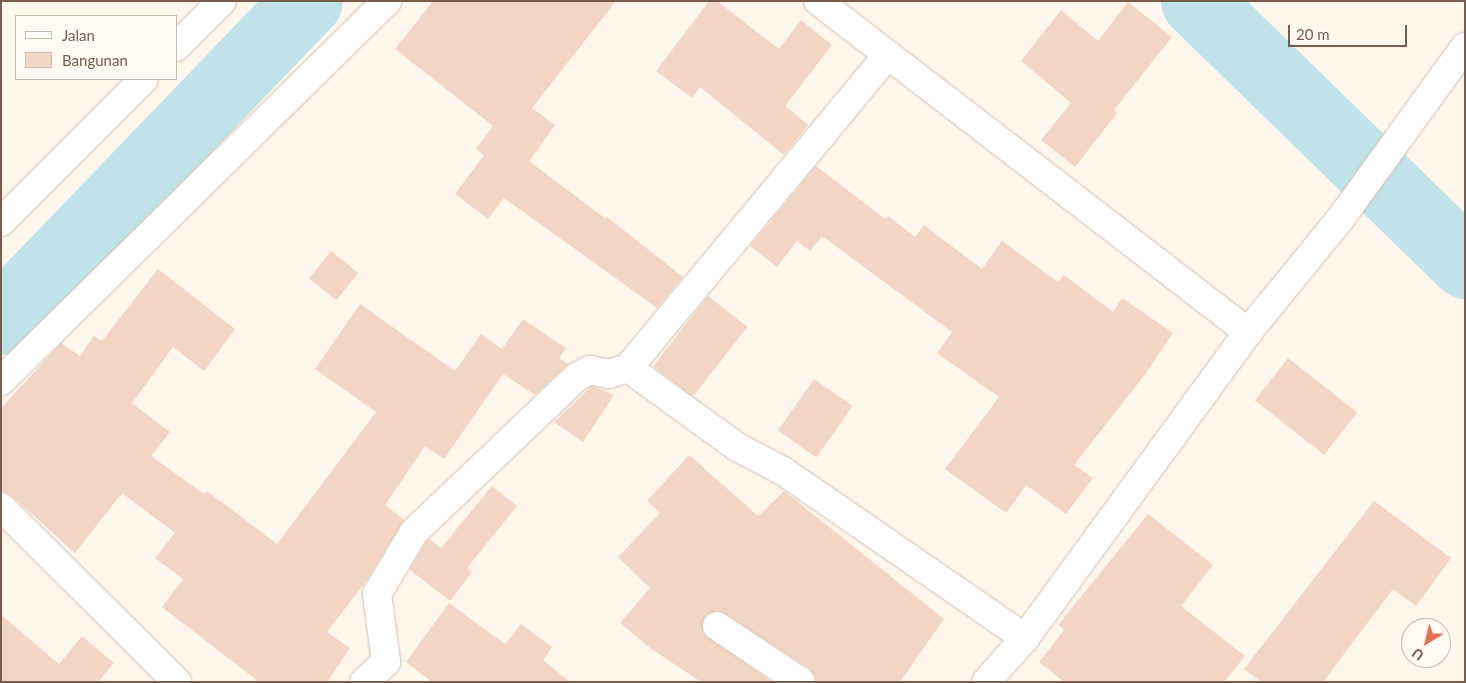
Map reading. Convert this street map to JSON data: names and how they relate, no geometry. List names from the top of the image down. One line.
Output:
{"legend":["Jalan","Bangunan"],"scale_bar":"20 m","north":"bottom left"}
